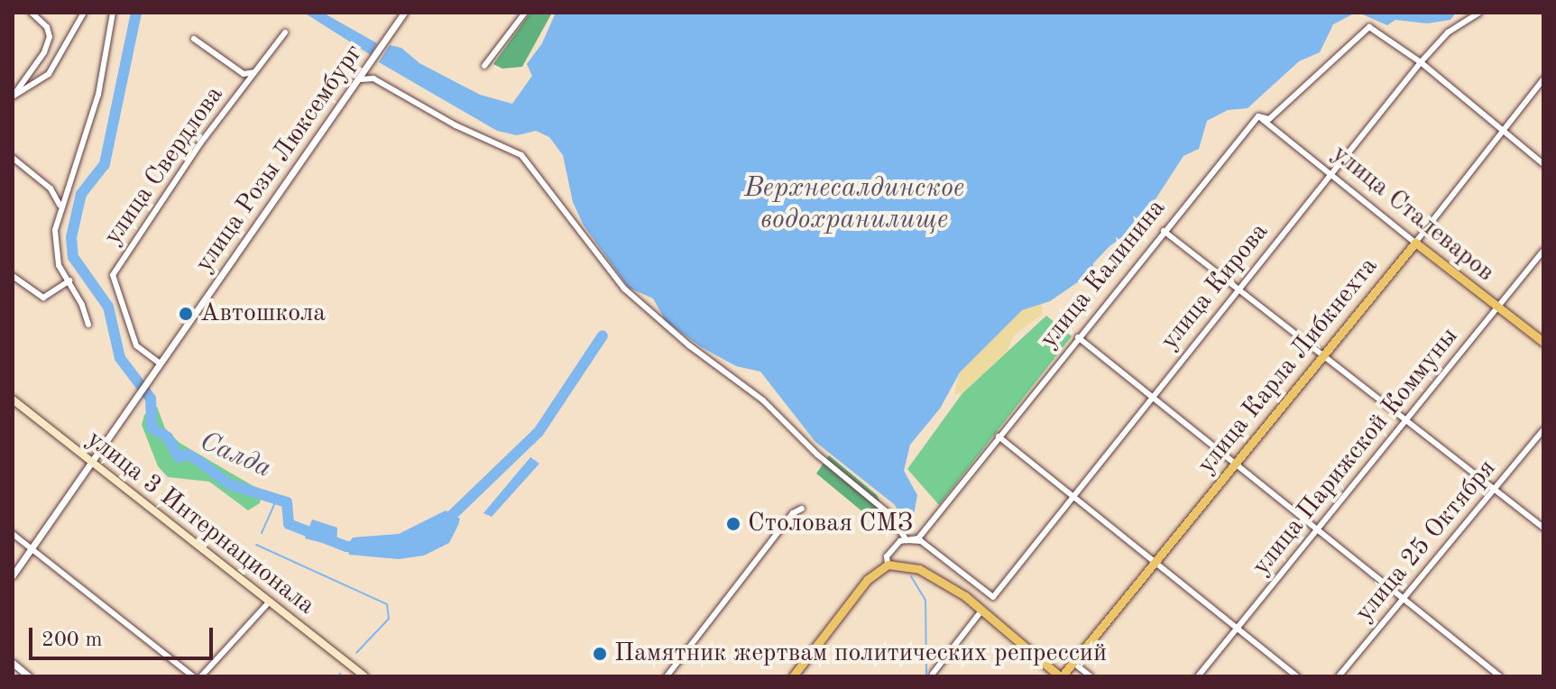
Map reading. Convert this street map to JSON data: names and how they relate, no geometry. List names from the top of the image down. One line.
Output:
{"streets":{"main road":["улица Сталеваров","улица Карла Либкнехта","улица 3 Интернационала"],"street":["улица Розы Люксембург","улица Свердлова","улица Калинина","улица Кирова","улица Парижской Коммуны","улица 25 Октября"]},"crossings":[["улица Розы Люксембург","улица Свердлова"],["улица Розы Люксембург","улица 3 Интернационала"],["улица Сталеваров","улица Калинина"],["улица Сталеваров","улица Кирова"],["улица Сталеваров","улица Карла Либкнехта"],["улица Сталеваров","улица Парижской Коммуны"],["улица Калинина","улица Кирова"]],"water":["Верхнесалдинское водохранилище","Салда"],"places":["Автошкола","Столовая СМЗ","Памятник жертвам политических репрессий"],"scale_bar":"200 m"}
